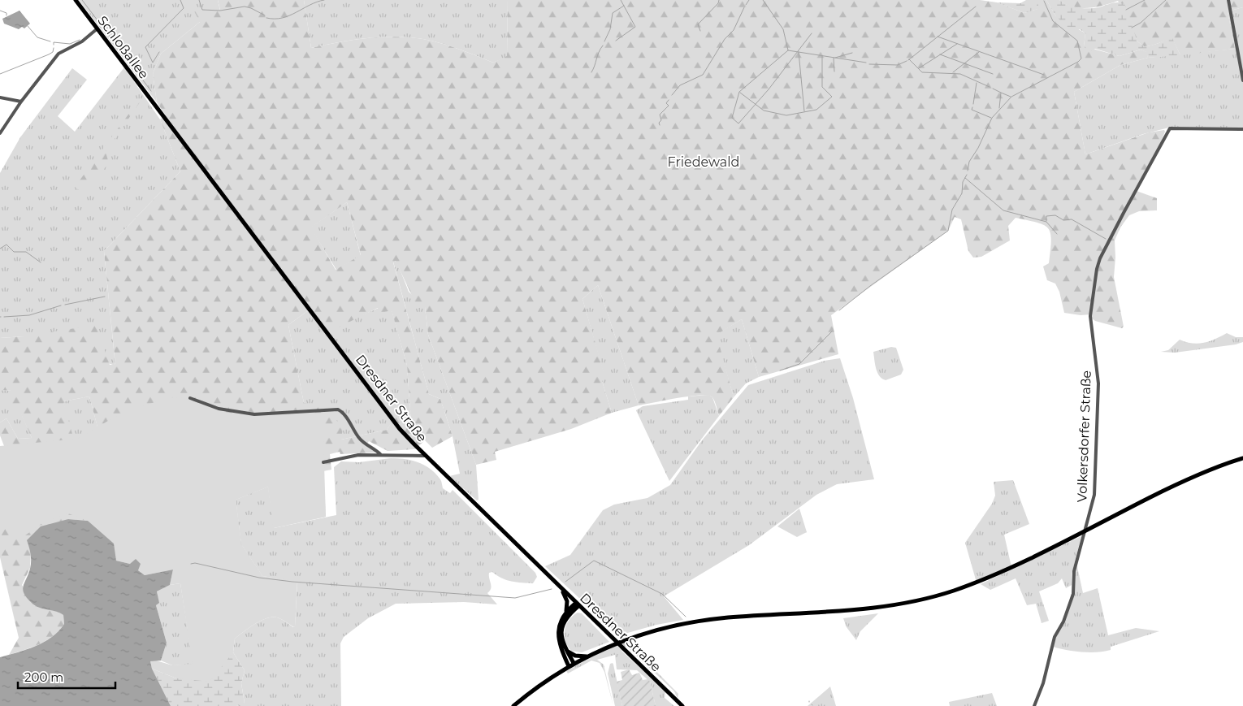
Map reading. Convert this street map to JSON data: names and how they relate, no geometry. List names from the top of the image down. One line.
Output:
{"streets":{"main road":["Schloßallee","Dresdner Straße"],"street":["Volkersdorfer Straße"]},"crossings":[["Schloßallee","Dresdner Straße"]],"parks":["Friedewald"],"scale_bar":"200 m"}
